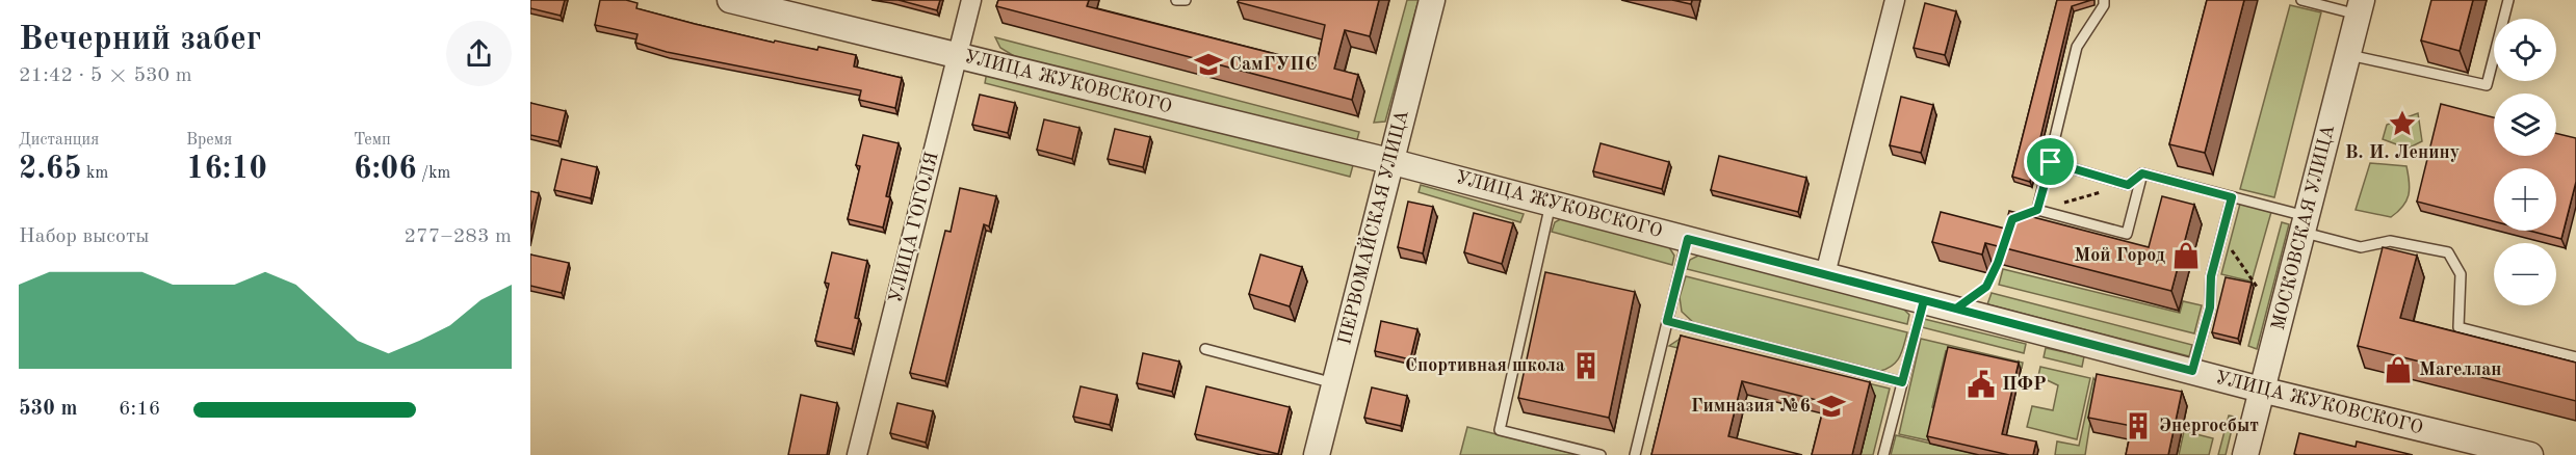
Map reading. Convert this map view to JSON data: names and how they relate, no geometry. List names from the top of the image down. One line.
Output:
{"streets":{"street":["УЛИЦА ЖУКОВСКОГО","УЛИЦА ГОГОЛЯ","ПЕРВОМАЙСКАЯ УЛИЦА","МОСКОВСКАЯ УЛИЦА"]},"crossings":[["УЛИЦА ЖУКОВСКОГО","УЛИЦА ГОГОЛЯ"],["УЛИЦА ЖУКОВСКОГО","ПЕРВОМАЙСКАЯ УЛИЦА"],["УЛИЦА ЖУКОВСКОГО","МОСКОВСКАЯ УЛИЦА"]],"places":{"school or university":["СамГУПС","Гимназия №6"],"place":["В. И. Ленину"],"shop":["Мой Город","Магеллан"],"building":["Спортивная школа","Энергосбыт"],"public building":["ПФР"]},"page":{"heading":["Вечерний забег","21:42 · 5 × 530 m"],"map_buttons":["+","−"],"stats":[["Дистанция","2.65 km"],["Время","16:10"],["Темп","6:06 /km"]],"chart":["Набор высоты","277–283 m"],"list":[{"name":"530 m","note":"6:16"}]}}
